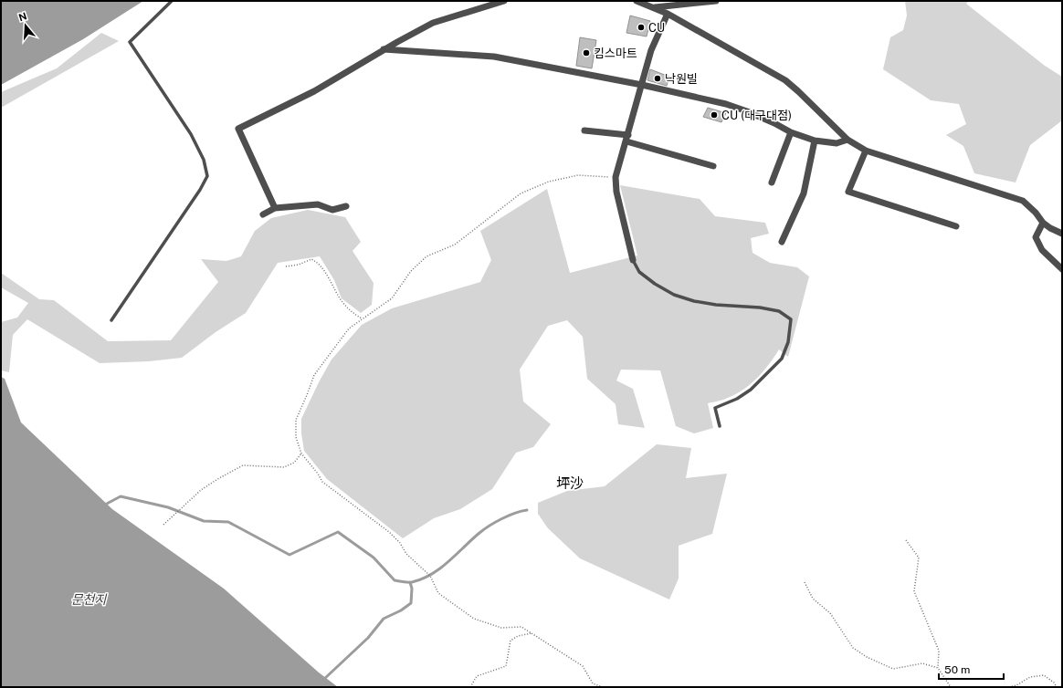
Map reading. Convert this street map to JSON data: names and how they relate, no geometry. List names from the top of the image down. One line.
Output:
{"districts":["坪沙"],"water":["문천지"],"places":["CU","킴스마트","낙원빌","CU (대구대점)"],"scale_bar":"50 m","north":"top"}
